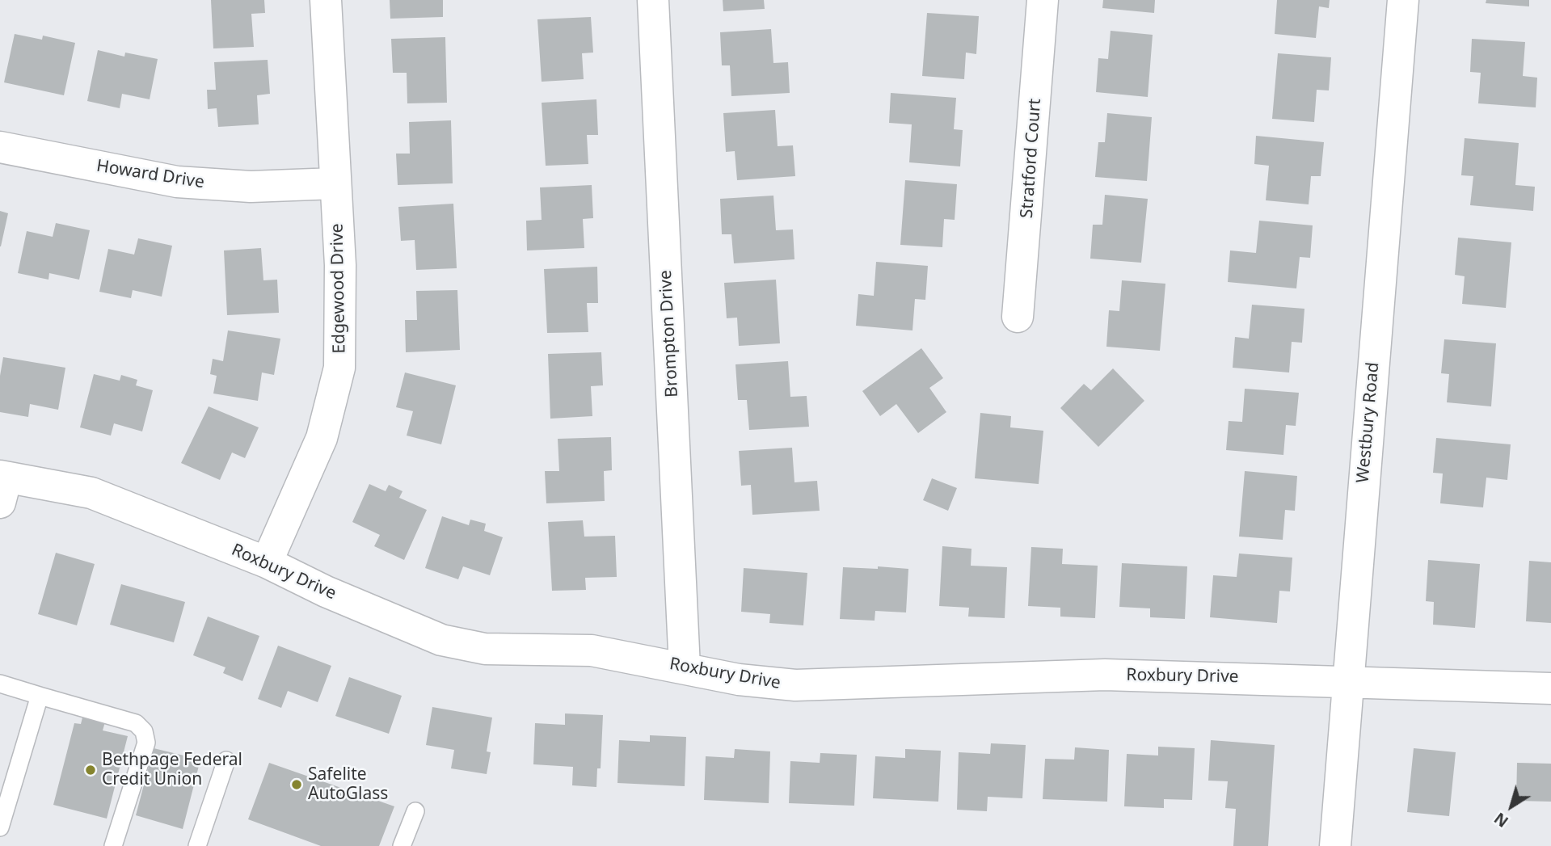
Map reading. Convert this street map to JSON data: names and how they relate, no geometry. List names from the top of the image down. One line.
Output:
{"streets":{"street":["Stratford Court","Howard Drive","Edgewood Drive","Brompton Drive","Westbury Road","Roxbury Drive"]},"crossings":[["Howard Drive","Edgewood Drive"],["Edgewood Drive","Roxbury Drive"],["Brompton Drive","Roxbury Drive"],["Westbury Road","Roxbury Drive"]],"places":["Bethpage Federal Credit Union","Safelite AutoGlass"],"north":"bottom left"}
